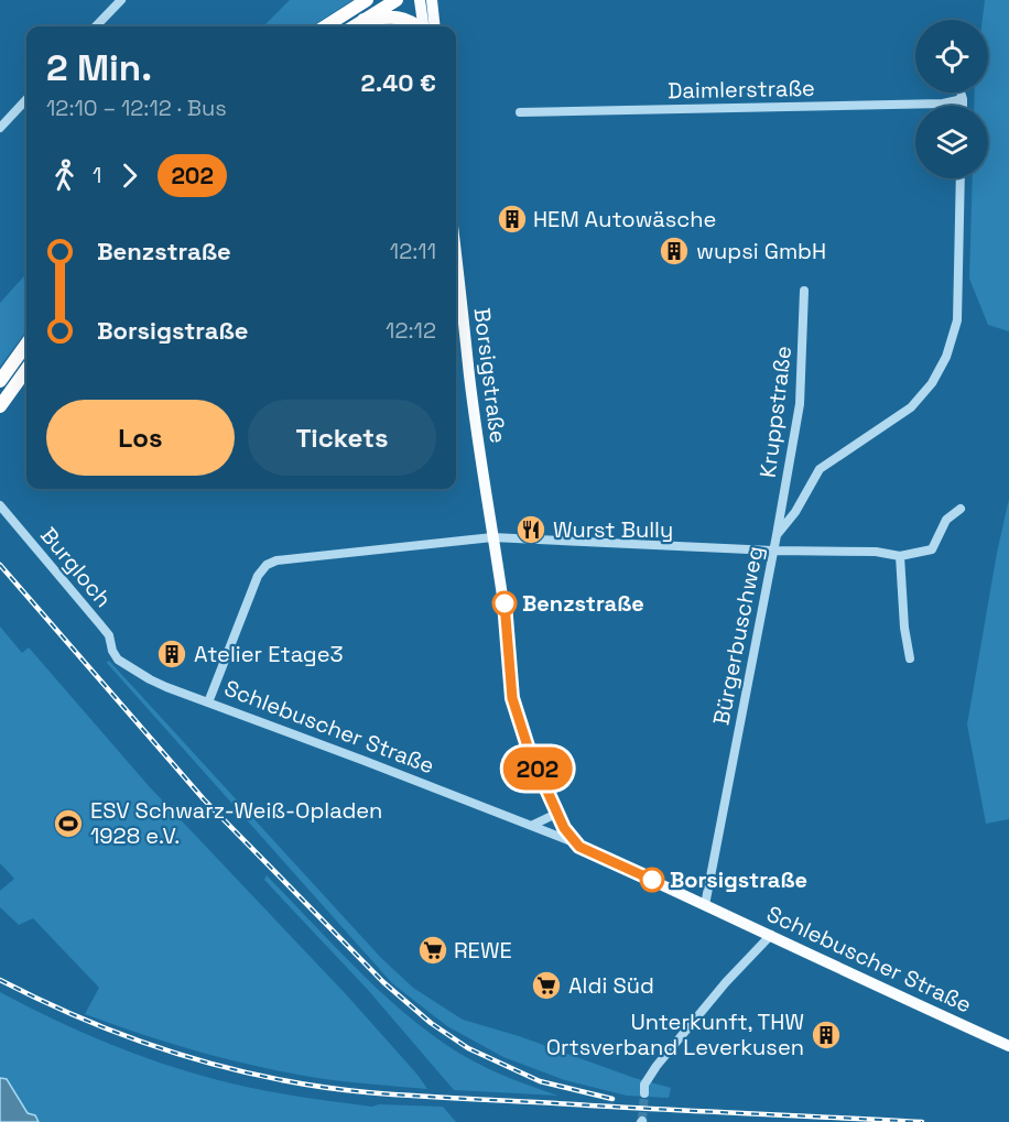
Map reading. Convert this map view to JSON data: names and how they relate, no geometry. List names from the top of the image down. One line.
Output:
{"streets":{"main road":["Borsigstraße","Schlebuscher Straße"],"street":["Daimlerstraße","Kruppstraße","Burgloch","Bürgerbuschweg"]},"crossings":[["Borsigstraße","Schlebuscher Straße"],["Kruppstraße","Bürgerbuschweg"],["Burgloch","Schlebuscher Straße"],["Bürgerbuschweg","Schlebuscher Straße"]],"places":{"building":["HEM Autowäsche","wupsi GmbH","Atelier Etage3","Unterkunft, THW Ortsverband Leverkusen"],"restaurant":["Wurst Bully"],"other":["Benzstraße","Borsigstraße"],"sports":["ESV Schwarz-Weiß-Opladen 1928 e.V."],"supermarket":["REWE","Aldi Süd"]},"lines":["bus line 202"],"page":{"on_map":"202","heading":["2 Min.","12:10 – 12:12 · Bus","2.40 €"],"legs":["1","202"],"list":[{"name":"Benzstraße","value":"12:11"},{"name":"Borsigstraße","value":"12:12"}],"buttons":["Los","Tickets"]}}
